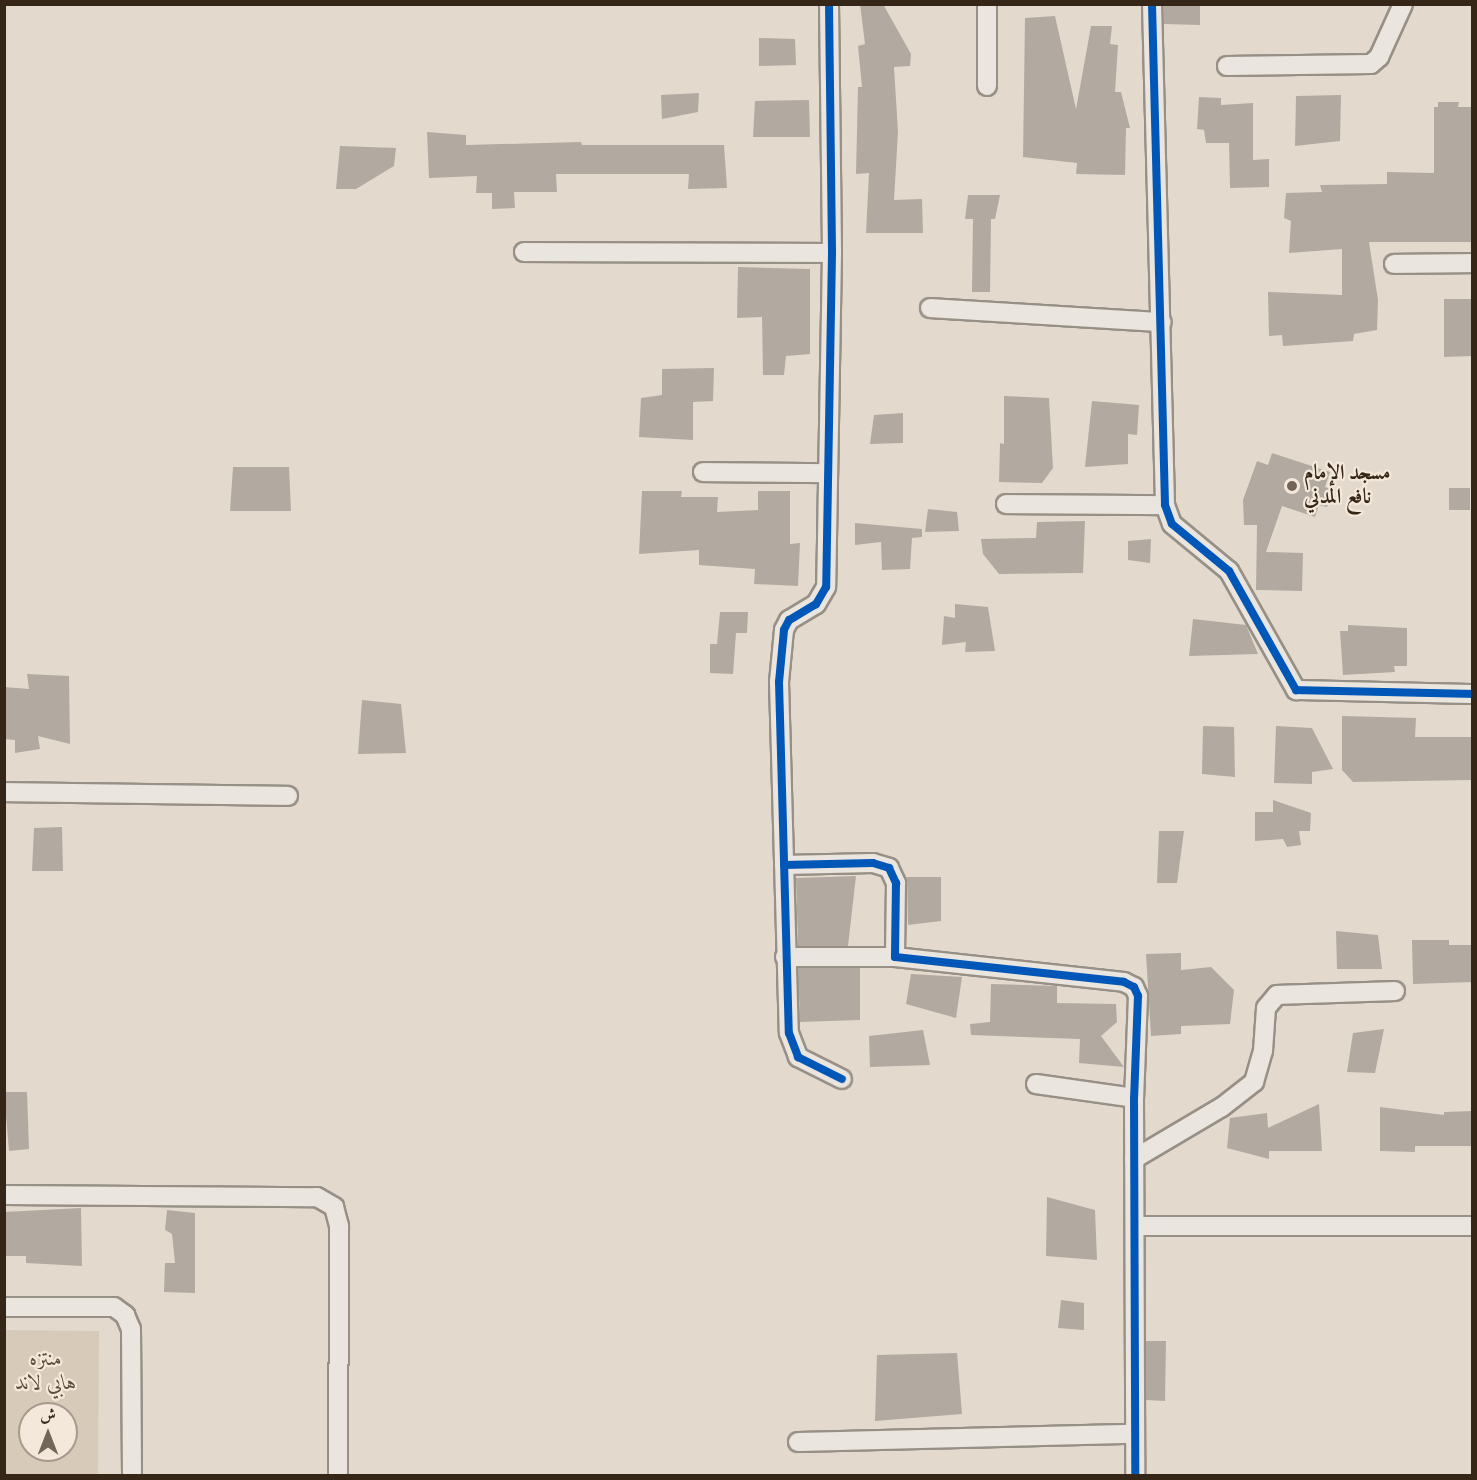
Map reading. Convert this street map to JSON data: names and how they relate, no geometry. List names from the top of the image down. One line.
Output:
{"parks":["منتزه هابي لاند"],"places":["مسجد الإمام نافع المدني"],"north":"top"}
